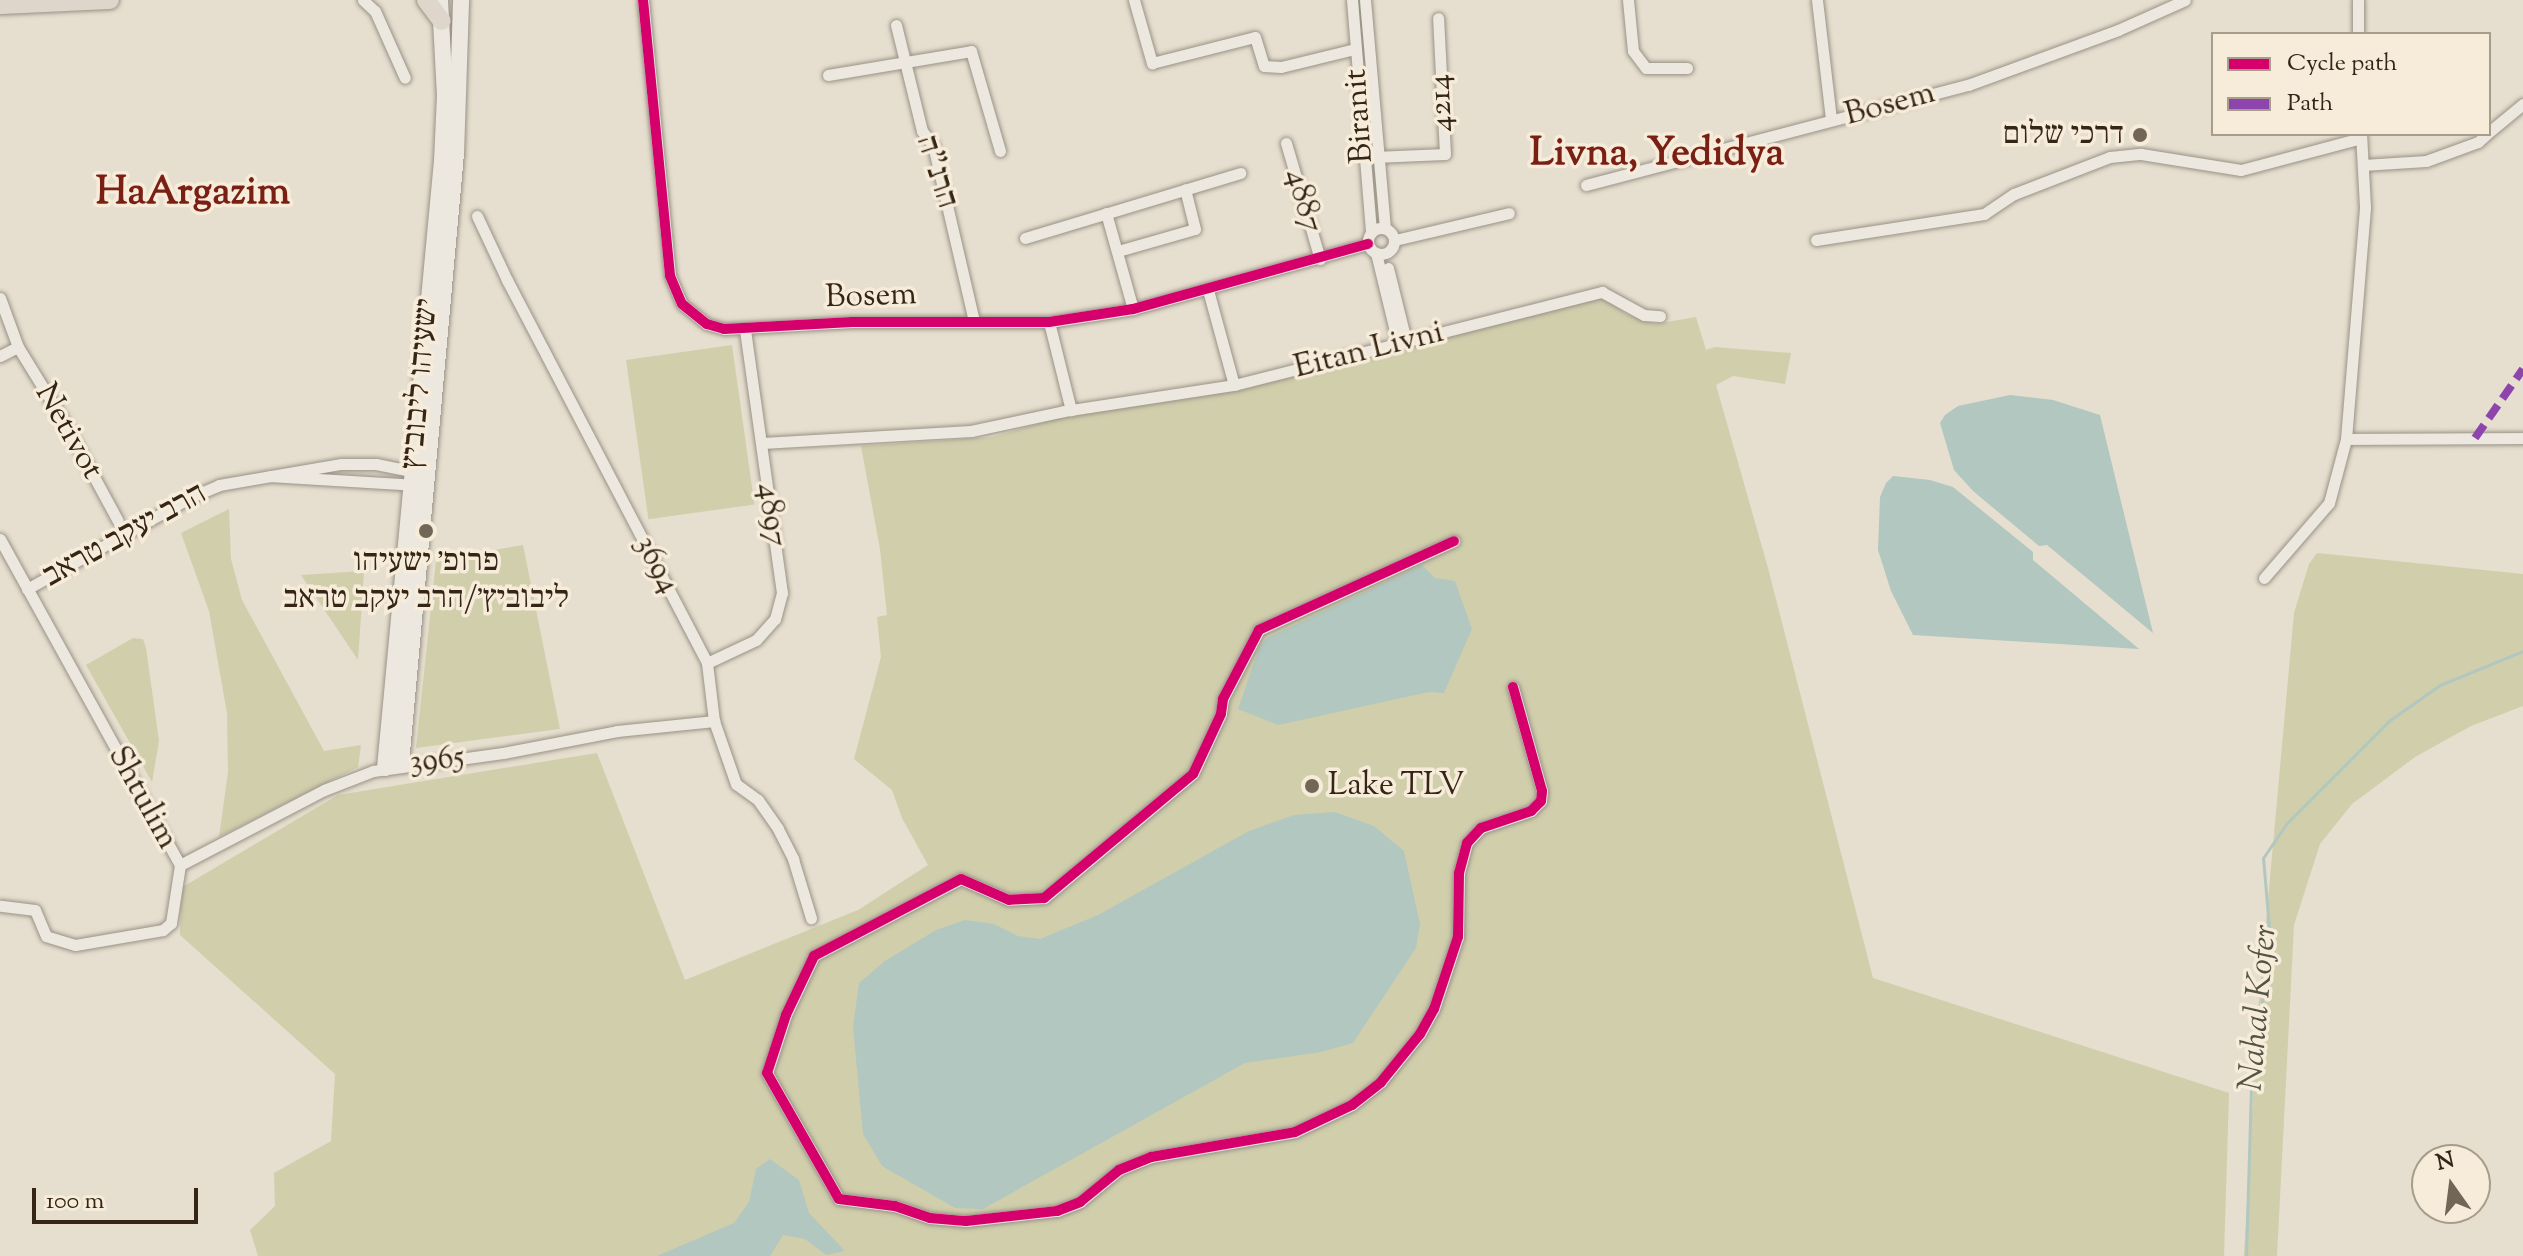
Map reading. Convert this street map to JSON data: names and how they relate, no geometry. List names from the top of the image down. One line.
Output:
{"streets":{"street":["4214","Bosem","Biranit","הרנ\"ה","4887","Eitan Livni","ישעיהו ליבוביץ","Netivot","4897","הרב יעקב טראב","3694","3965","Shtulim"]},"crossings":[["4214","Biranit"],["Bosem","Biranit"],["Bosem","הרנ\"ה"],["Bosem","4887"],["Bosem","4897"],["Biranit","Eitan Livni"],["Eitan Livni","4897"],["ישעיהו ליבוביץ","הרב יעקב טראב"],["ישעיהו ליבוביץ","3965"],["4897","3694"],["הרב יעקב טראב","Shtulim"],["3694","3965"],["3965","Shtulim"]],"districts":["Livna, Yedidya","HaArgazim"],"water":["Nahal Kofer"],"places":["דרכי שלום","פרופ׳ ישעיהו ליבוביץ׳/הרב יעקב טראב","Lake TLV"],"legend":["Cycle path","Path"],"scale_bar":"100 m","north":"top"}
